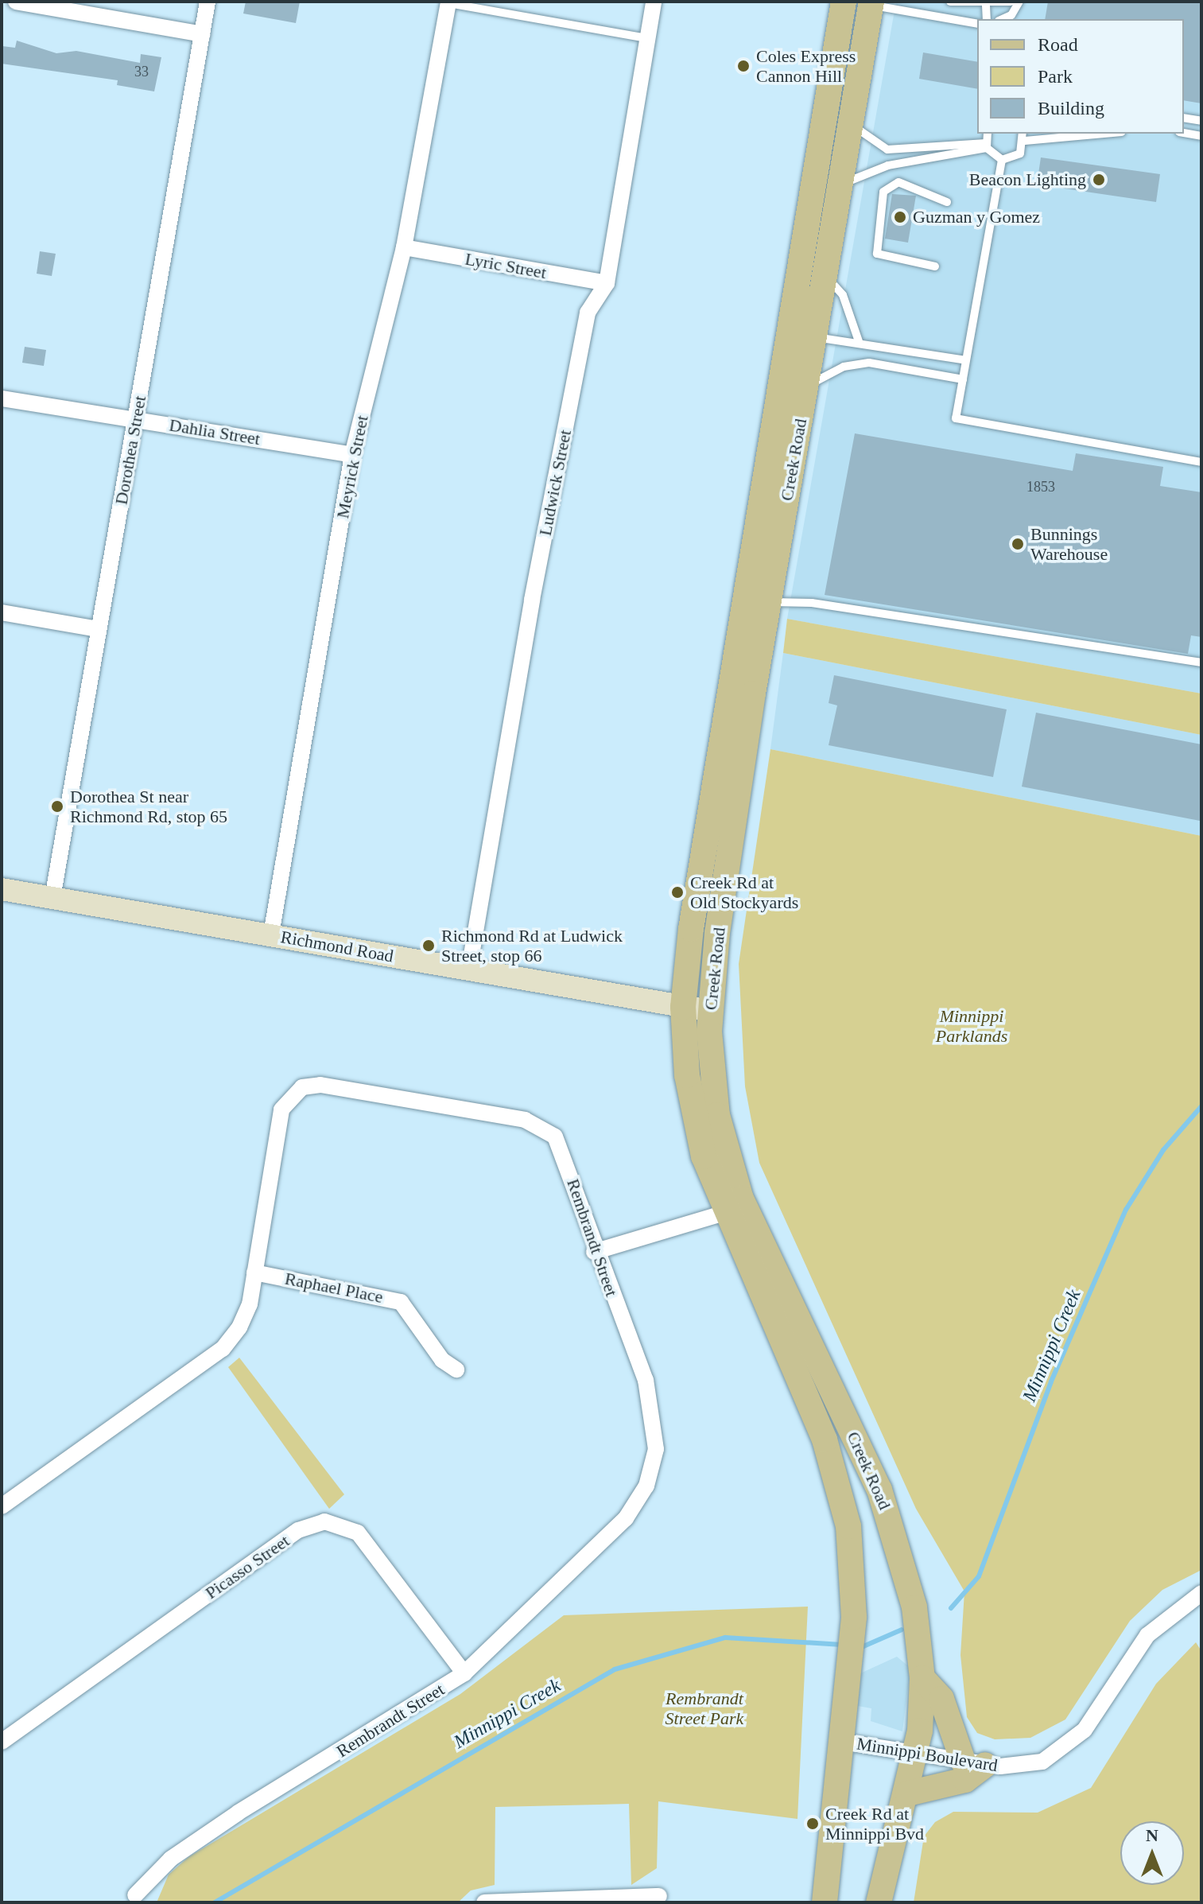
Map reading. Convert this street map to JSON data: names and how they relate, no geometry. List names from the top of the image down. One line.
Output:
{"streets":{"main road":["Creek Road","Richmond Road"],"street":["Lyric Street","Dahlia Street","Dorothea Street","Meyrick Street","Ludwick Street","Rembrandt Street","Raphael Place","Picasso Street","Minnippi Boulevard"]},"crossings":[["Lyric Street","Meyrick Street"],["Lyric Street","Ludwick Street"],["Dahlia Street","Dorothea Street"],["Dahlia Street","Meyrick Street"],["Dorothea Street","Richmond Road"],["Creek Road","Richmond Road"],["Creek Road","Minnippi Boulevard"],["Meyrick Street","Richmond Road"],["Ludwick Street","Richmond Road"],["Rembrandt Street","Raphael Place"],["Rembrandt Street","Picasso Street"]],"water":["Minnippi Creek"],"parks":["Minnippi Parklands","Rembrandt Street Park"],"places":["Coles Express Cannon Hill","Beacon Lighting","Guzman y Gomez","Bunnings Warehouse","Dorothea St near Richmond Rd, stop 65","Creek Rd at Old Stockyards","Richmond Rd at Ludwick Street, stop 66","Creek Rd at Minnippi Bvd"],"house_numbers":["33","1853"],"legend":["Road","Park","Building"],"north":"top"}
